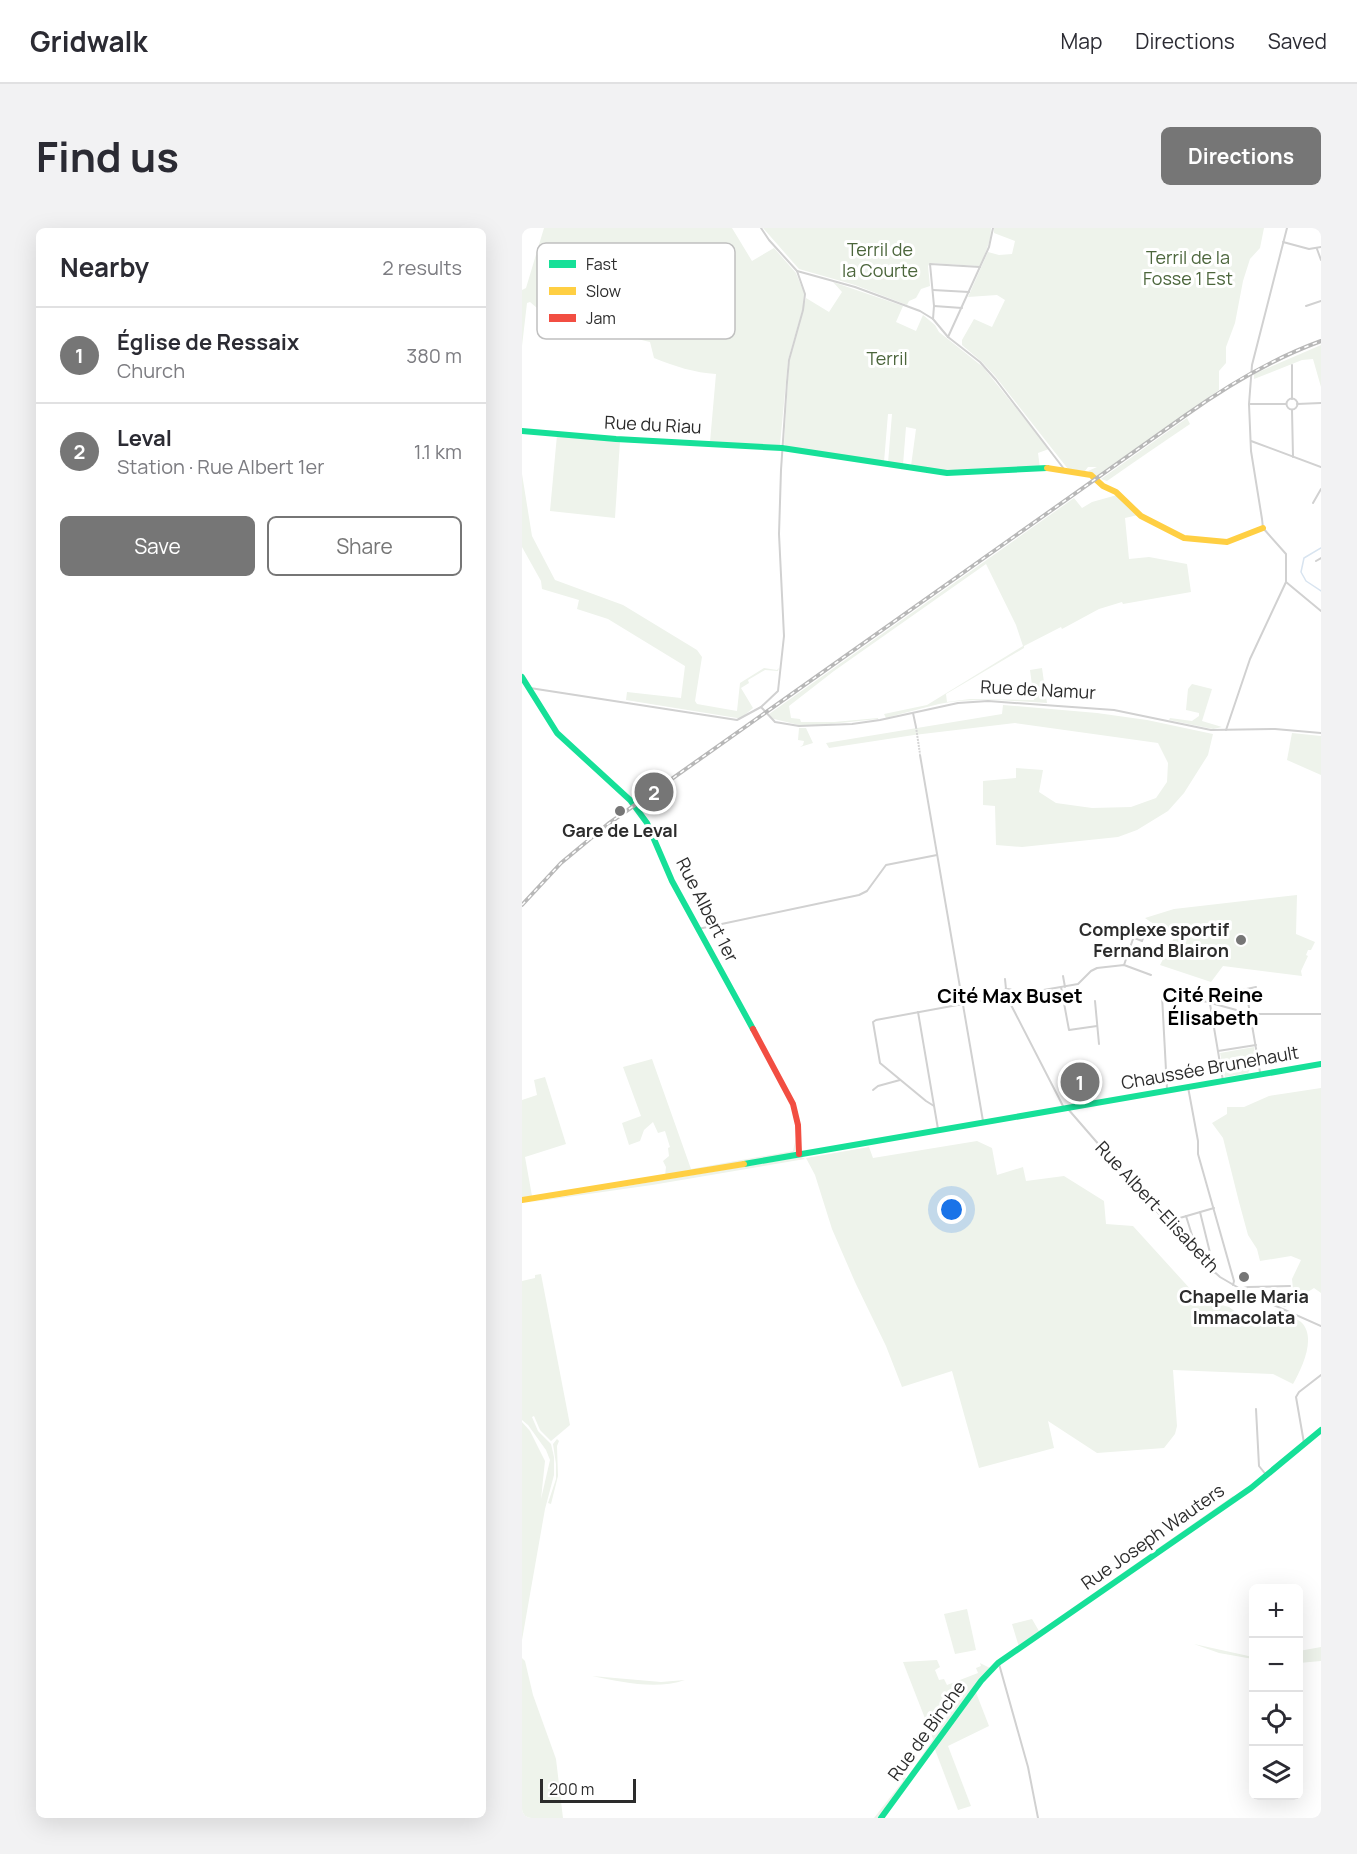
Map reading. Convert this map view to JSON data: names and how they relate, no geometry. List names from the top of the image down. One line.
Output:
{"streets":{"street":["Rue du Riau","Rue de Namur","Rue Albert 1er","Chaussée Brunehault","Rue Albert-Elisabeth","Rue Joseph Wauters","Rue de Binche"]},"crossings":[["Rue Albert 1er","Chaussée Brunehault"],["Chaussée Brunehault","Rue Albert-Elisabeth"],["Rue Joseph Wauters","Rue de Binche"]],"districts":["Cité Reine Élisabeth","Cité Max Buset"],"parks":["Terril de la Courte","Terril de la Fosse 1 Est","Terril"],"places":["Gare de Leval","Complexe sportif Fernand Blairon","Chapelle Maria Immacolata"],"legend":["Fast","Slow","Jam"],"scale_bar":"200 m","page":{"header":"Gridwalk","nav":["Map","Directions","Saved"],"title":"Find us","buttons":["Directions",["Save","Share"]],"heading":["Nearby","2 results"],"list":[{"mark":"1","name":"Église de Ressaix","note":"Church","value":"380 m"},{"mark":"2","name":"Leval","note":"Station · Rue Albert 1er","value":"1.1 km"}],"pins":["2","1"],"map_buttons":["+","−"],"scale":"200 m"}}
